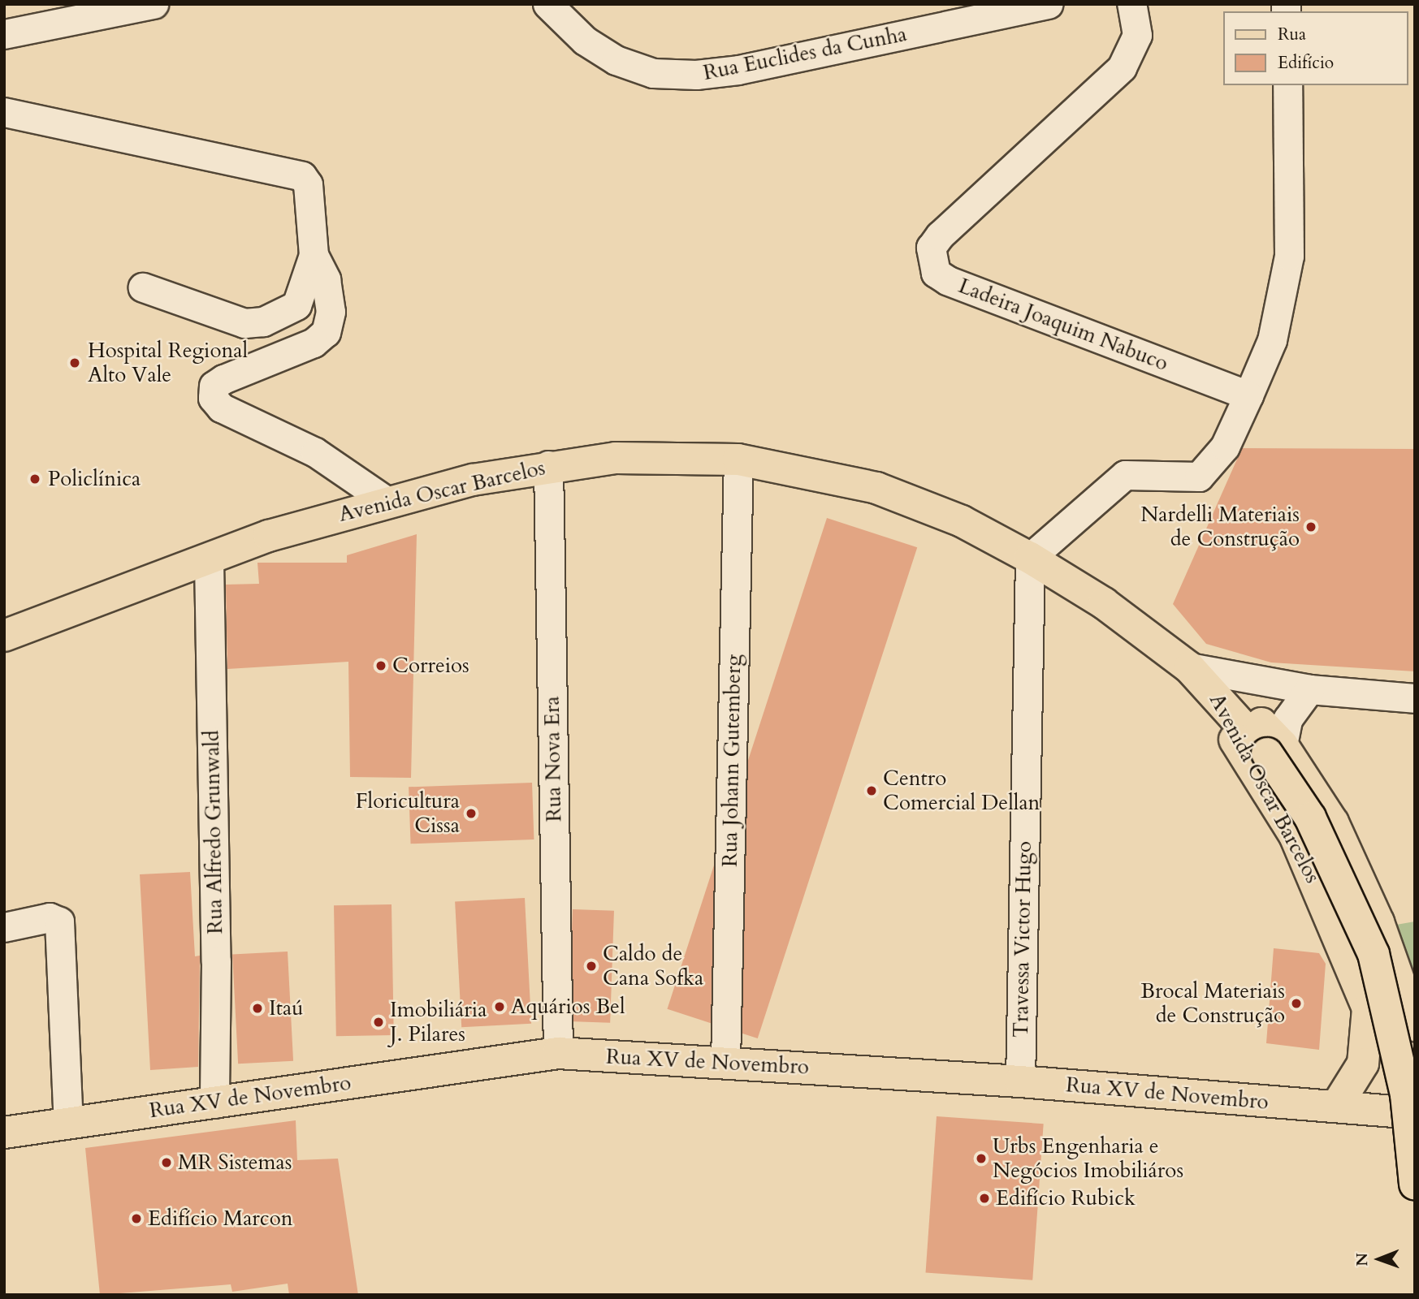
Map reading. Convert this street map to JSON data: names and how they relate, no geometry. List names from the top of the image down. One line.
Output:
{"streets":{"main road":["Avenida Oscar Barcelos","Rua XV de Novembro"],"street":["Rua Euclides da Cunha","Ladeira Joaquim Nabuco","Rua Nova Era","Rua Johann Gutemberg","Rua Alfredo Grunwald","Travessa Victor Hugo"]},"crossings":[["Avenida Oscar Barcelos","Rua Nova Era"],["Avenida Oscar Barcelos","Rua Johann Gutemberg"],["Avenida Oscar Barcelos","Rua Alfredo Grunwald"],["Avenida Oscar Barcelos","Travessa Victor Hugo"],["Avenida Oscar Barcelos","Rua XV de Novembro"],["Rua Nova Era","Rua XV de Novembro"],["Rua Johann Gutemberg","Rua XV de Novembro"],["Rua Alfredo Grunwald","Rua XV de Novembro"],["Travessa Victor Hugo","Rua XV de Novembro"]],"places":["Hospital Regional Alto Vale","Policlínica","Nardelli Materiais de Construção","Correios","Centro Comercial Dellan","Floricultura Cissa","Caldo de Cana Sofka","Brocal Materiais de Construção","Aquários Bel","Itaú","Imobiliária J. Pilares","Urbs Engenharia e Negócios Imobiliáros","MR Sistemas","Edifício Rubick","Edifício Marcon"],"legend":["Rua","Edifício"],"north":"left"}
